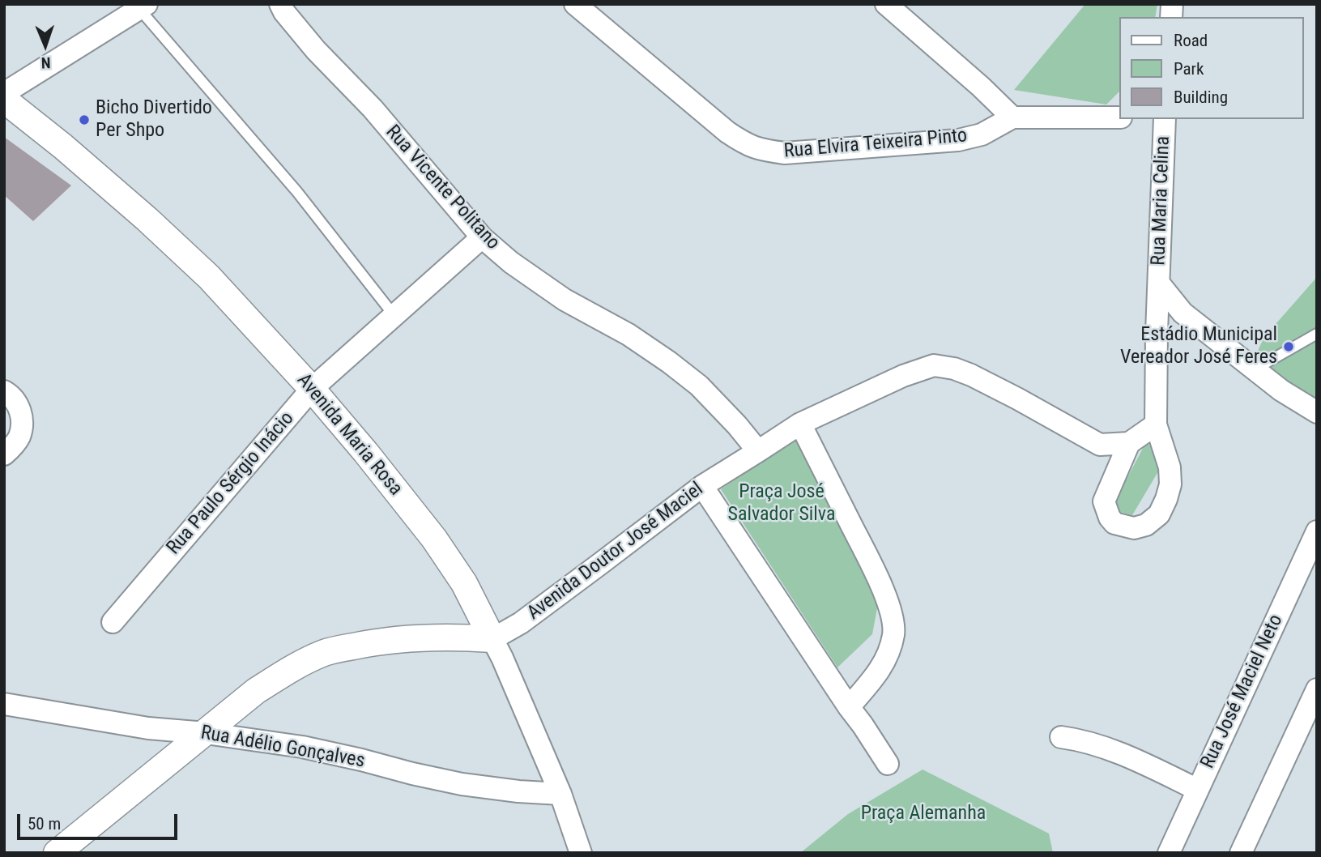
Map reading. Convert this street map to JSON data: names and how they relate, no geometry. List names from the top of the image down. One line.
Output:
{"streets":{"street":["Rua Elvira Teixeira Pinto","Rua Vicente Politano","Rua Maria Celina","Avenida Maria Rosa","Rua Paulo Sérgio Inácio","Avenida Doutor José Maciel","Rua José Maciel Neto","Rua Adélio Gonçalves"]},"crossings":[["Rua Vicente Politano","Rua Paulo Sérgio Inácio"],["Rua Vicente Politano","Avenida Doutor José Maciel"],["Avenida Maria Rosa","Rua Paulo Sérgio Inácio"],["Avenida Maria Rosa","Avenida Doutor José Maciel"],["Avenida Maria Rosa","Rua Adélio Gonçalves"]],"parks":["Praça José Salvador Silva","Praça Alemanha"],"places":["Bicho Divertido Per Shpo","Estádio Municipal Vereador José Feres"],"legend":["Road","Park","Building"],"scale_bar":"50 m","north":"bottom"}
